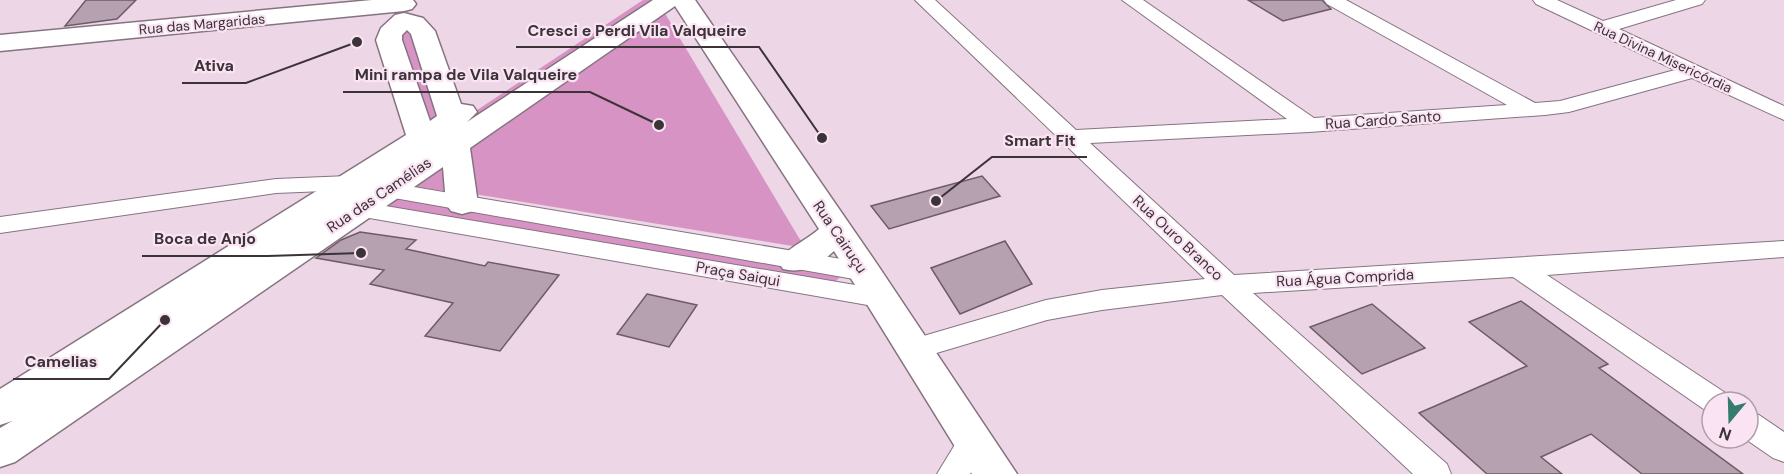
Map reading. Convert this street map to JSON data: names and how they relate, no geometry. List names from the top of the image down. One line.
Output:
{"streets":{"street":["Rua das Margaridas","Rua Divina Misericórdia","Rua Cardo Santo","Rua das Camélias","Rua Cairuçu","Rua Ouro Branco","Praça Saiqui","Rua Água Comprida"]},"crossings":[["Rua Divina Misericórdia","Rua Cardo Santo"],["Rua Cardo Santo","Rua Ouro Branco"],["Rua das Camélias","Praça Saiqui"],["Rua Cairuçu","Praça Saiqui"],["Rua Cairuçu","Rua Água Comprida"],["Rua Ouro Branco","Rua Água Comprida"]],"places":["Ativa","Mini rampa de Vila Valqueire","Cresci e Perdi Vila Valqueire","Smart Fit","Boca de Anjo","Camelias"],"north":"bottom"}
